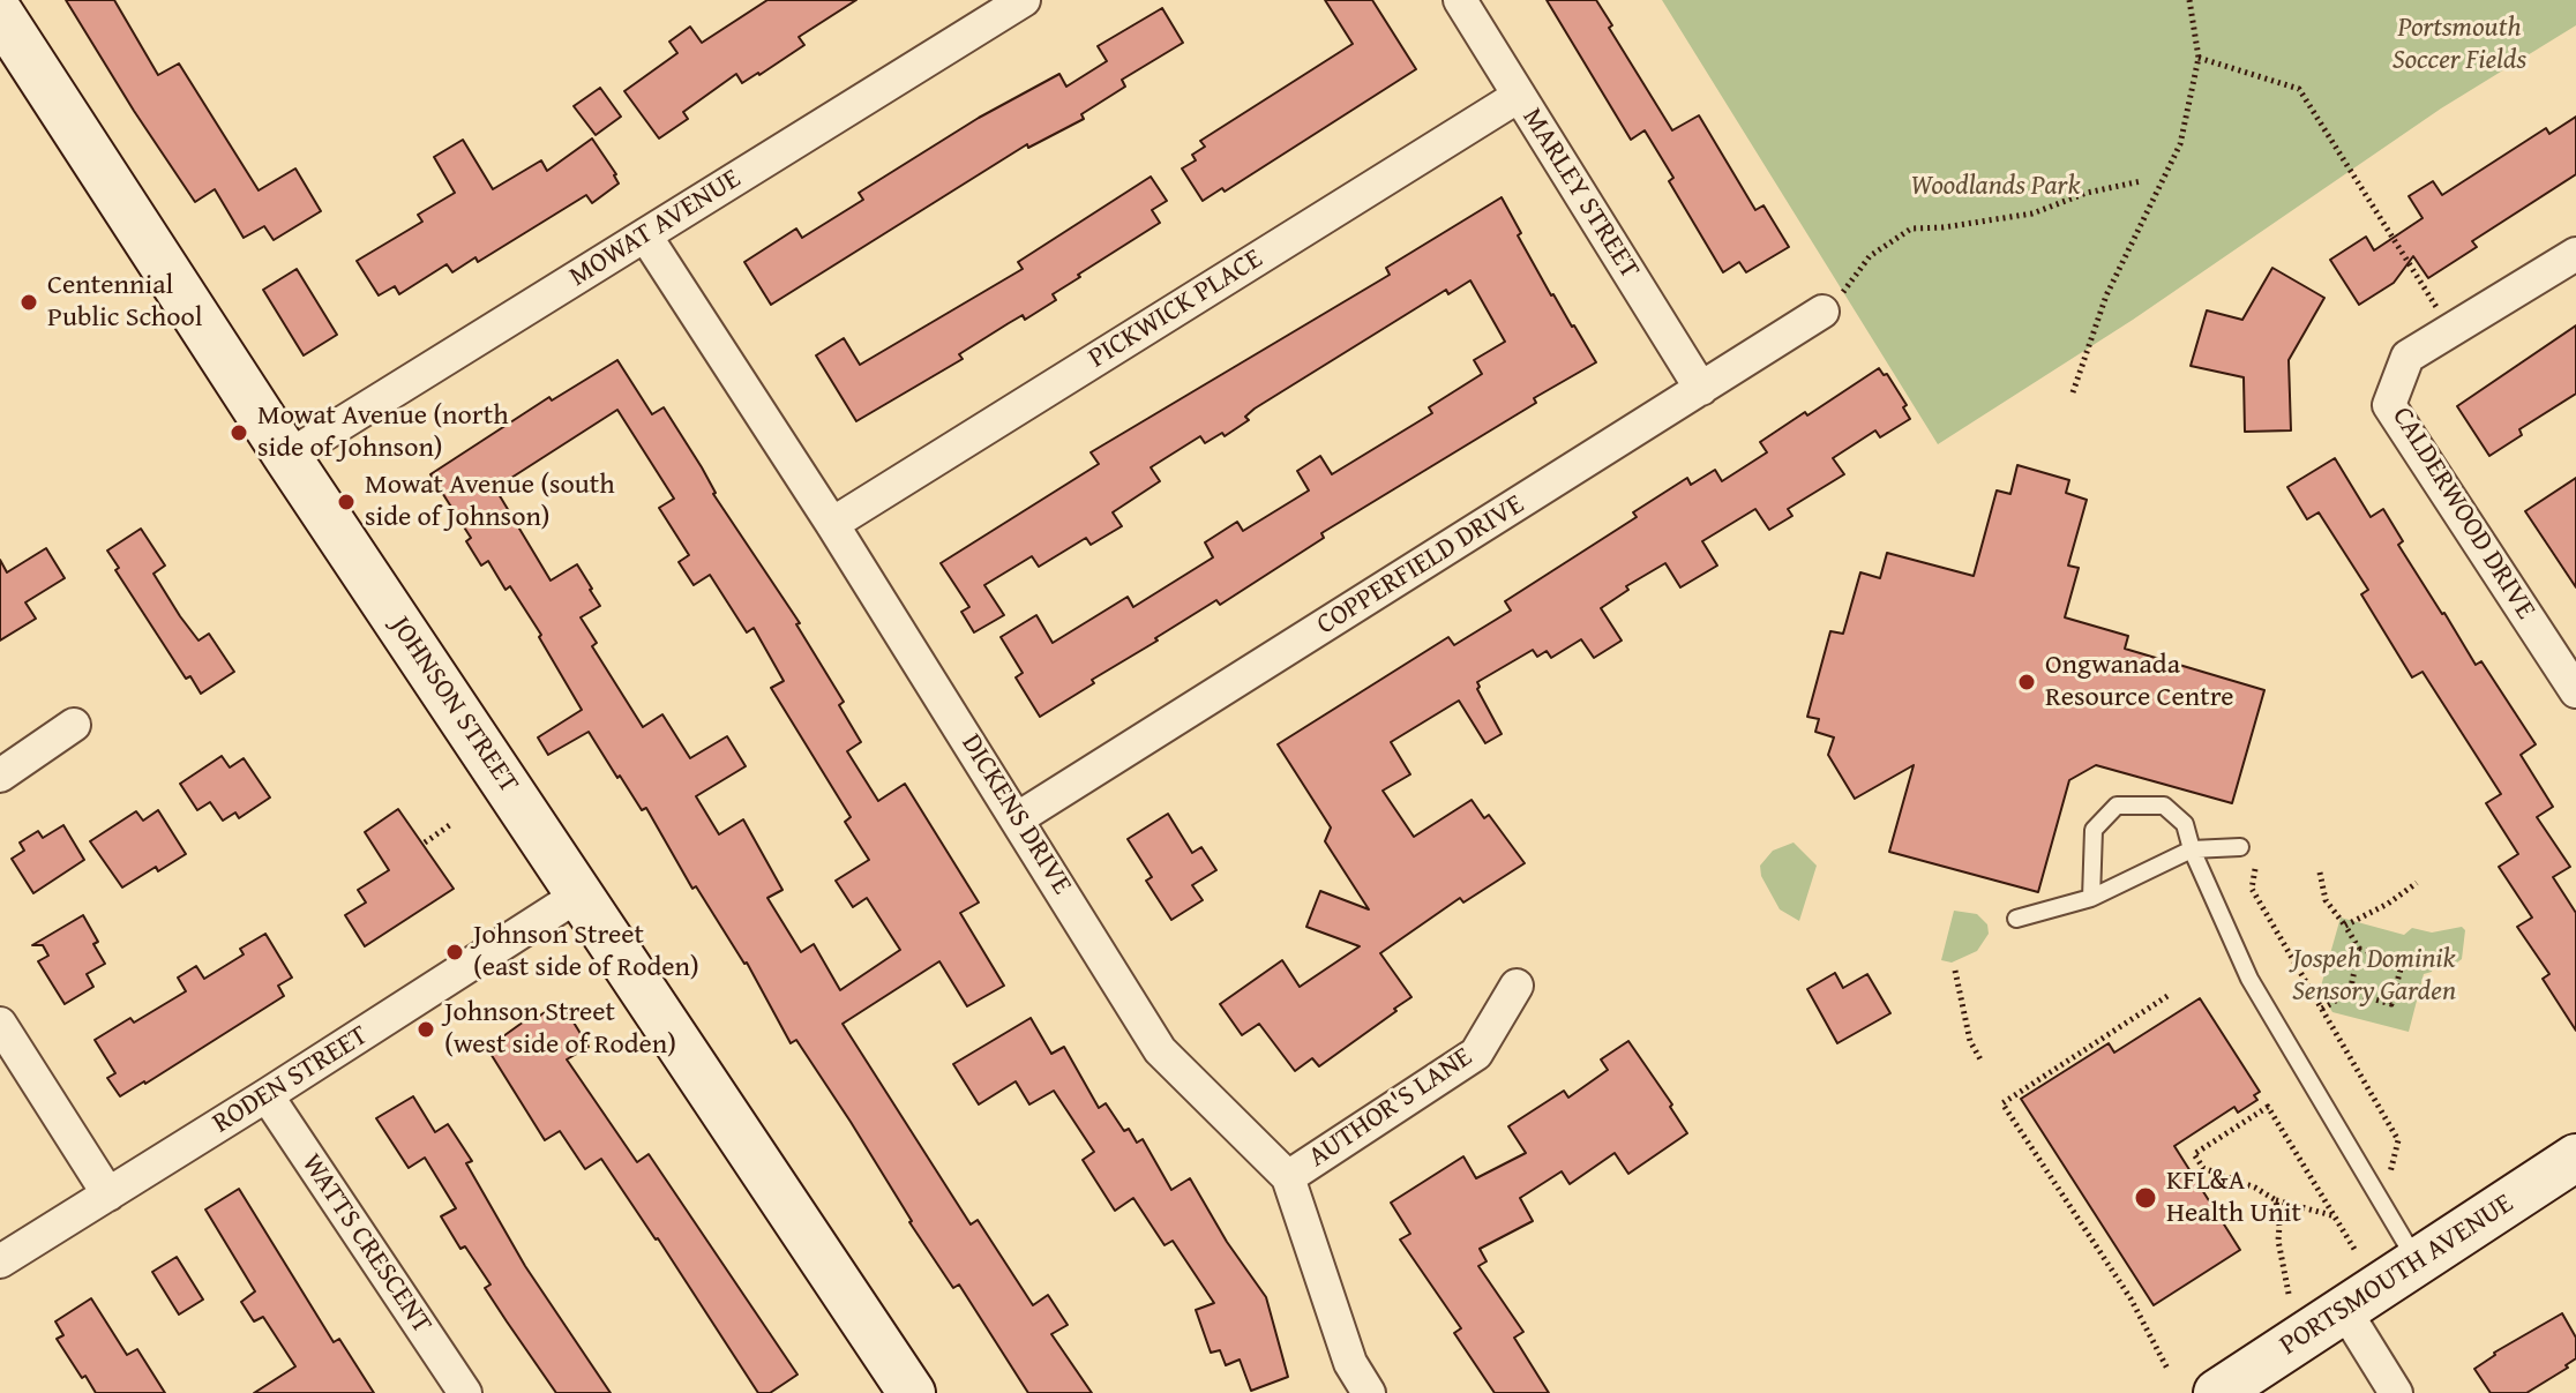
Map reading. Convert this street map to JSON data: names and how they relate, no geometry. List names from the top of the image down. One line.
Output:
{"streets":{"main road":["JOHNSON STREET","PORTSMOUTH AVENUE"],"street":["MARLEY STREET","MOWAT AVENUE","PICKWICK PLACE","CALDERWOOD DRIVE","COPPERFIELD DRIVE","DICKENS DRIVE","RODEN STREET","AUTHOR'S LANE","WATTS CRESCENT"]},"crossings":[["MARLEY STREET","PICKWICK PLACE"],["MARLEY STREET","COPPERFIELD DRIVE"],["MOWAT AVENUE","JOHNSON STREET"],["MOWAT AVENUE","DICKENS DRIVE"],["PICKWICK PLACE","DICKENS DRIVE"],["COPPERFIELD DRIVE","DICKENS DRIVE"],["JOHNSON STREET","RODEN STREET"],["DICKENS DRIVE","AUTHOR'S LANE"],["RODEN STREET","WATTS CRESCENT"]],"parks":["Portsmouth Soccer Fields","Woodlands Park","Jospeh Dominik Sensory Garden"],"places":["Centennial Public School","Mowat Avenue (north side of Johnson)","Mowat Avenue (south side of Johnson)","Ongwanada Resource Centre","Johnson Street (east side of Roden)","Johnson Street (west side of Roden)","KFL&A Health Unit"]}
